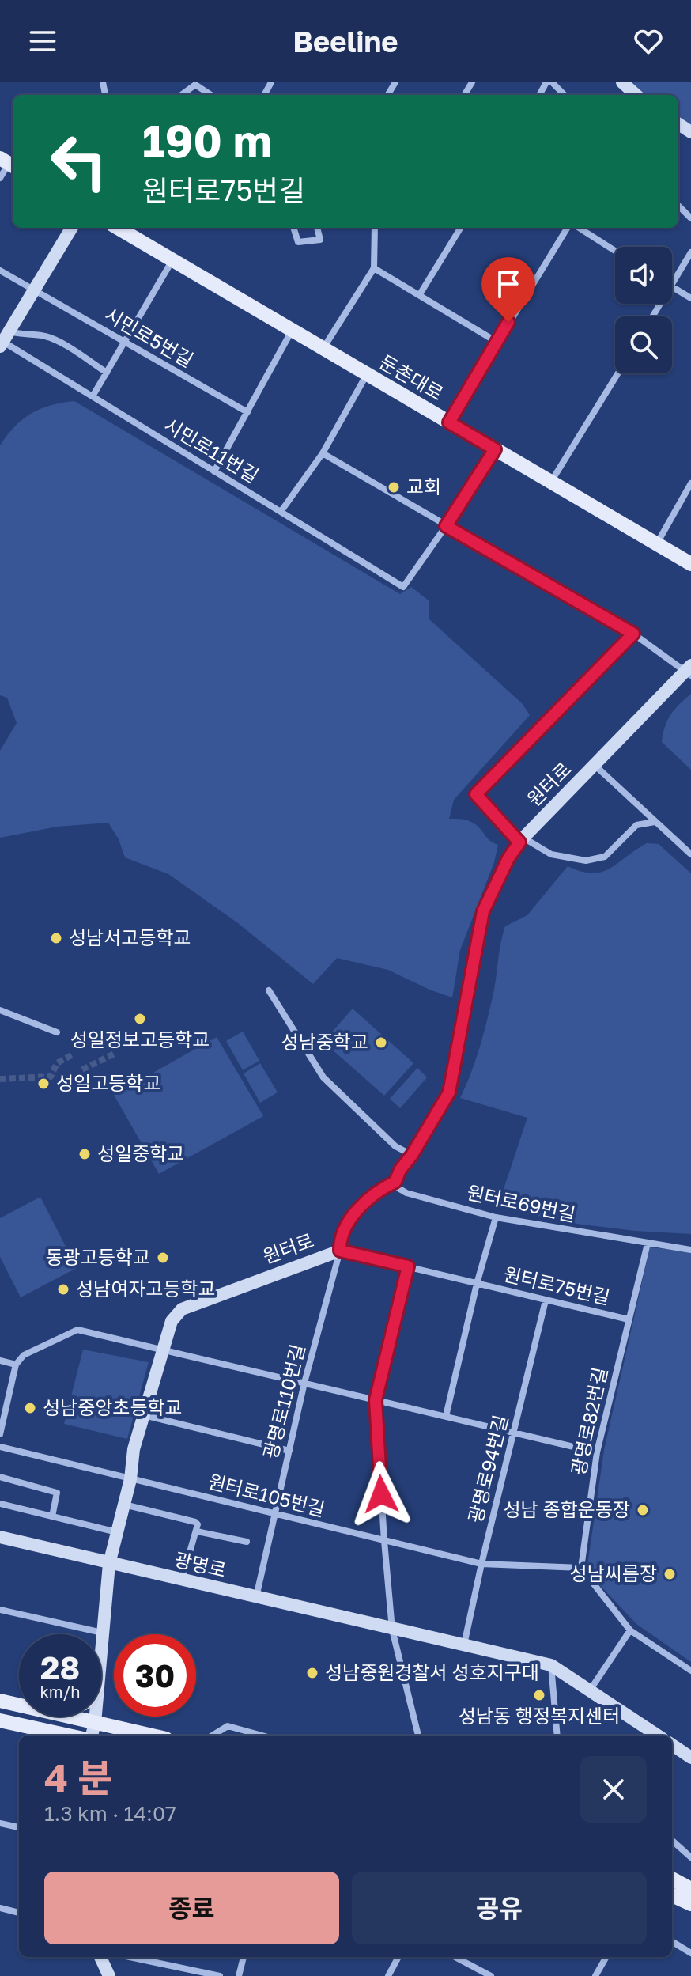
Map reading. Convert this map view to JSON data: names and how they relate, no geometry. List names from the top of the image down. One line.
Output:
{"streets":{"main road":["둔촌대로","원터로","광명로"],"street":["시민로5번길","시민로11번길","원터로69번길","원터로75번길","광명로110번길","광명로82번길","광명로94번길","원터로105번길"]},"crossings":[["원터로","원터로69번길"],["원터로","원터로75번길"],["원터로","광명로110번길"],["원터로","원터로105번길"],["원터로","광명로"],["원터로69번길","원터로75번길"],["원터로69번길","광명로82번길"],["원터로75번길","광명로110번길"],["원터로75번길","광명로82번길"],["원터로75번길","광명로94번길"],["광명로110번길","원터로105번길"],["광명로110번길","광명로"],["광명로82번길","원터로105번길"],["광명로94번길","원터로105번길"],["광명로94번길","광명로"]],"places":["교회","성남서고등학교","성일정보고등학교","성남중학교","성일고등학교","성일중학교","동광고등학교","성남여자고등학교","성남중앙초등학교","성남 종합운동장","성남씨름장","성남중원경찰서 성호지구대","성남동 행정복지센터"],"page":{"header":"Beeline","turn":["190 m","원터로75번길"],"speed":"28 km/h","limit":"30","heading":["4 분","1.3 km · 14:07"],"buttons":["종료","공유"]}}
